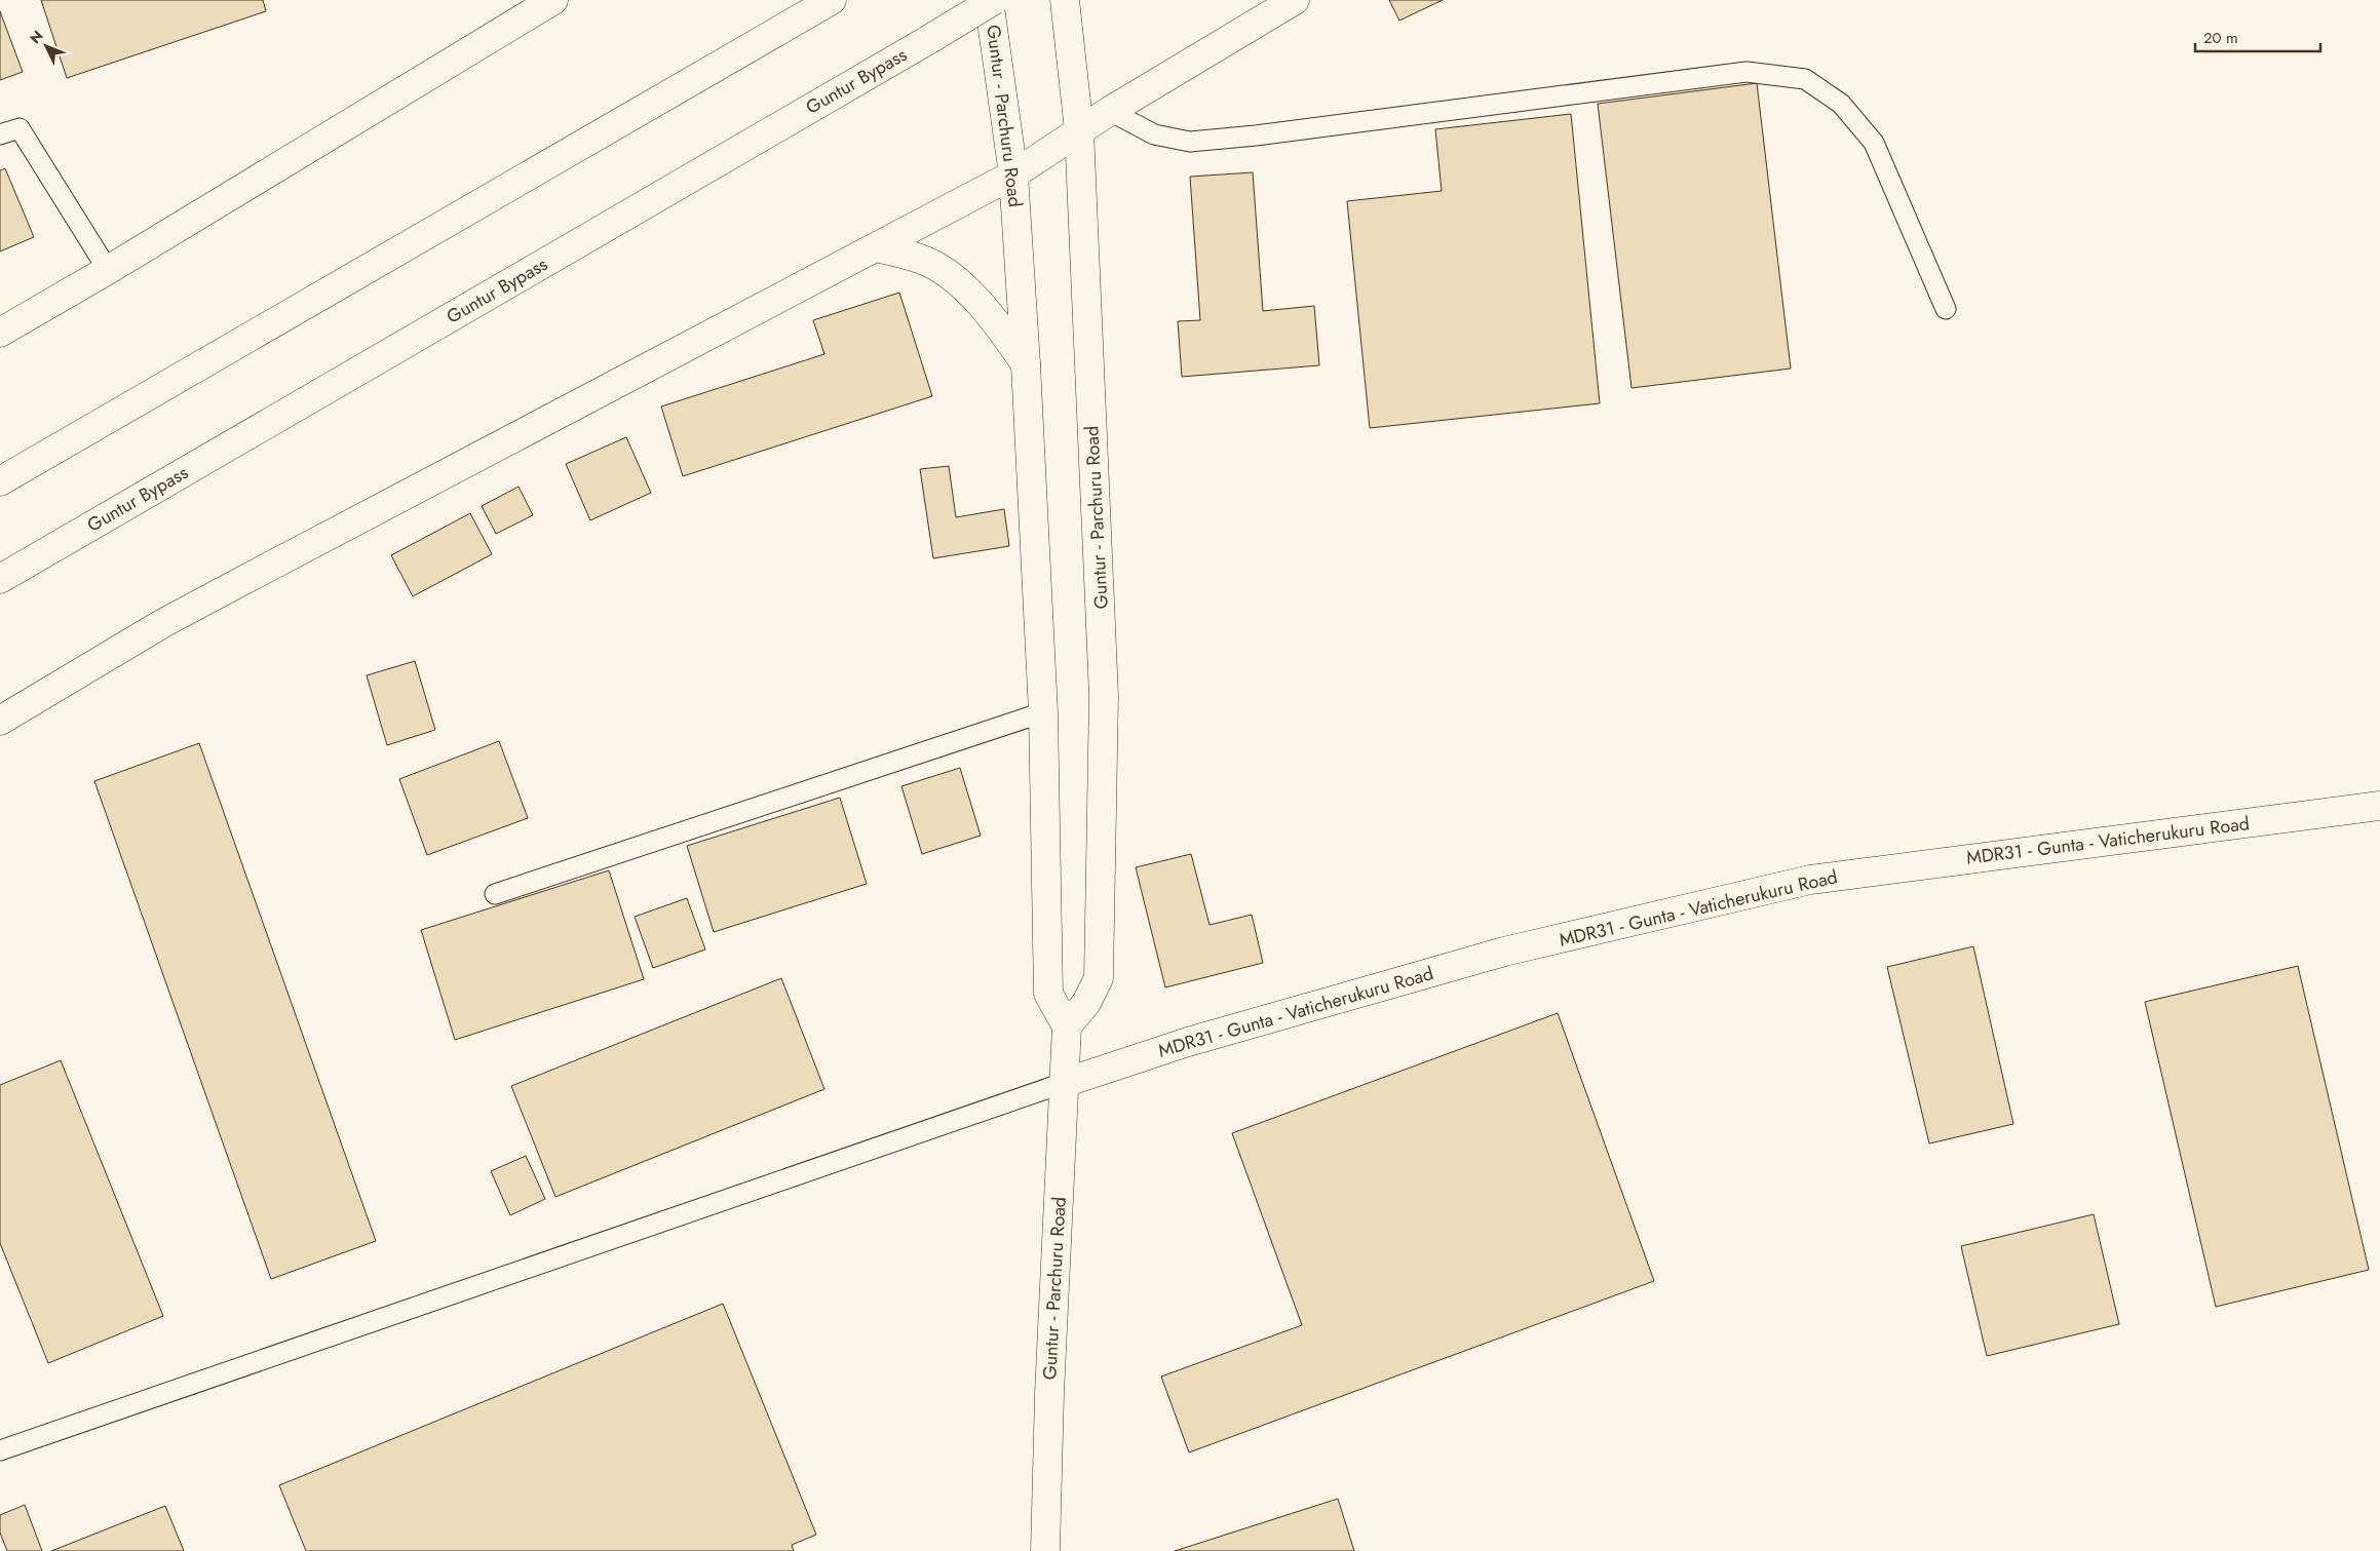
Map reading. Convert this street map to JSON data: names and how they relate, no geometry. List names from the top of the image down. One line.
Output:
{"streets":{"main road":["Guntur Bypass","Guntur - Parchuru Road","MDR31 - Gunta - Vaticherukuru Road"]},"crossings":[["Guntur - Parchuru Road","MDR31 - Gunta - Vaticherukuru Road"]],"scale_bar":"20 m","north":"top left"}
